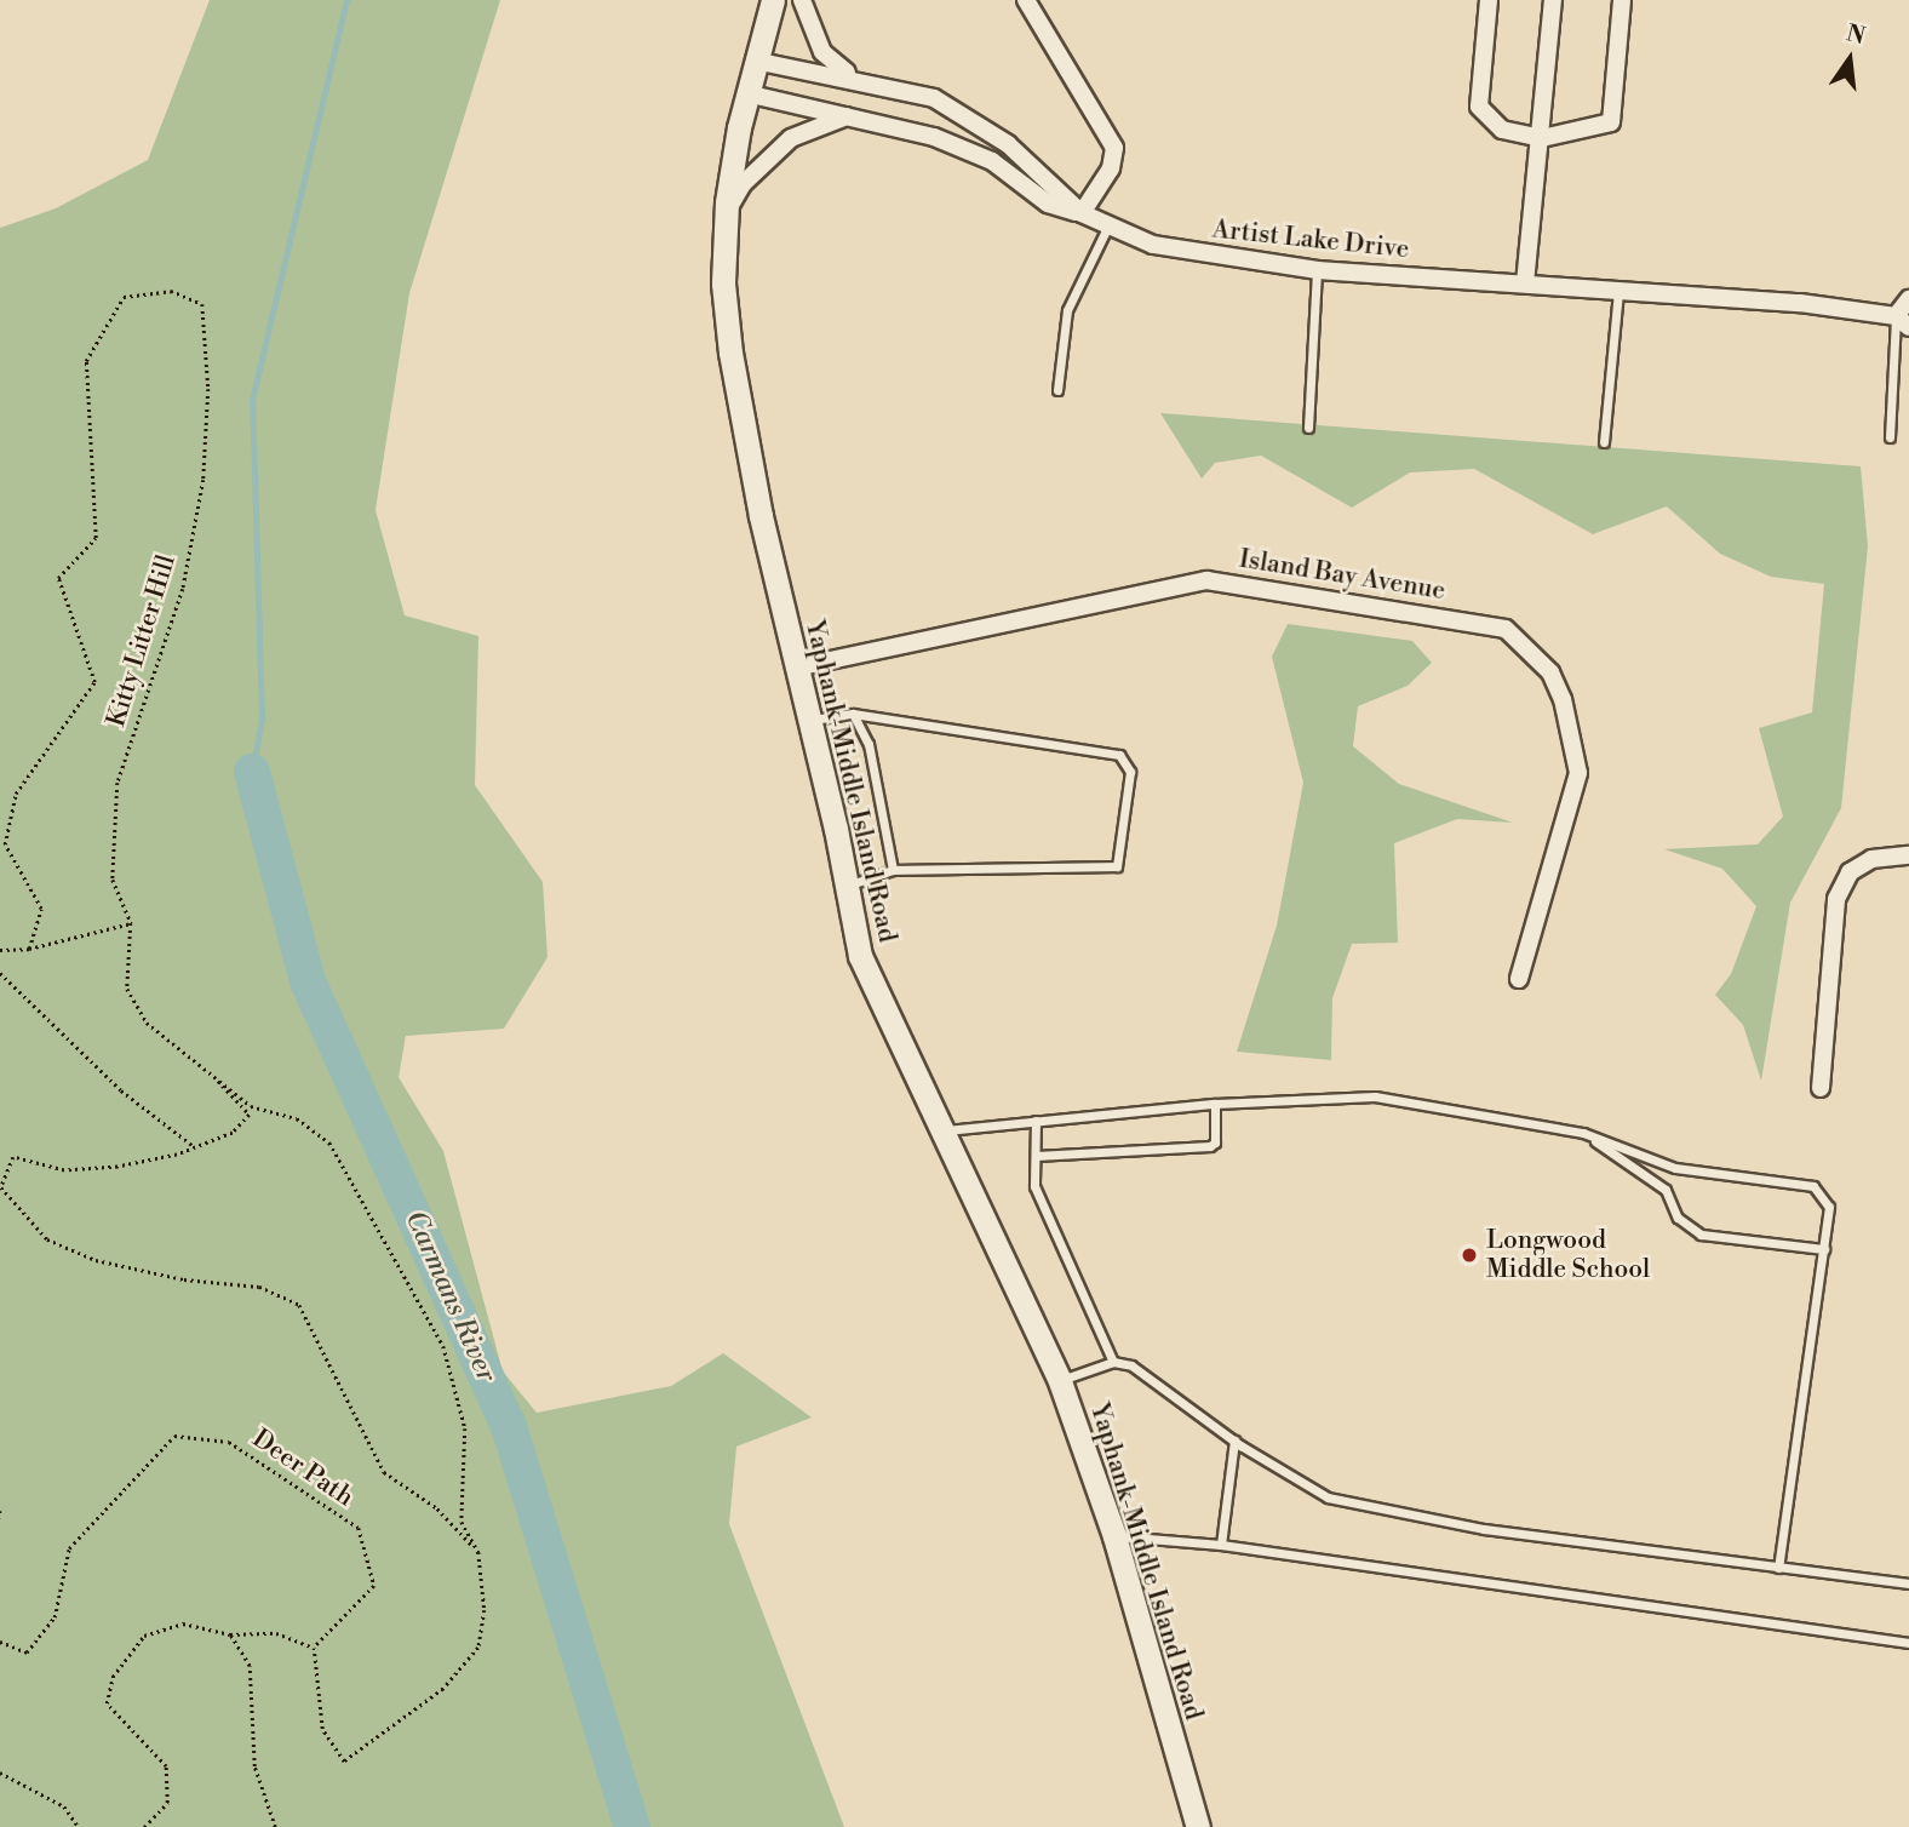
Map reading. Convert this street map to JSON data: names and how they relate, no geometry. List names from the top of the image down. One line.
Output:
{"streets":{"main road":["Yaphank-Middle Island Road"],"street":["Artist Lake Drive","Island Bay Avenue"],"path":["Kitty Litter Hill","Deer Path"]},"crossings":[["Artist Lake Drive","Yaphank-Middle Island Road"],["Island Bay Avenue","Yaphank-Middle Island Road"]],"water":["Carmans River"],"places":["Longwood Middle School"],"north":"top"}
